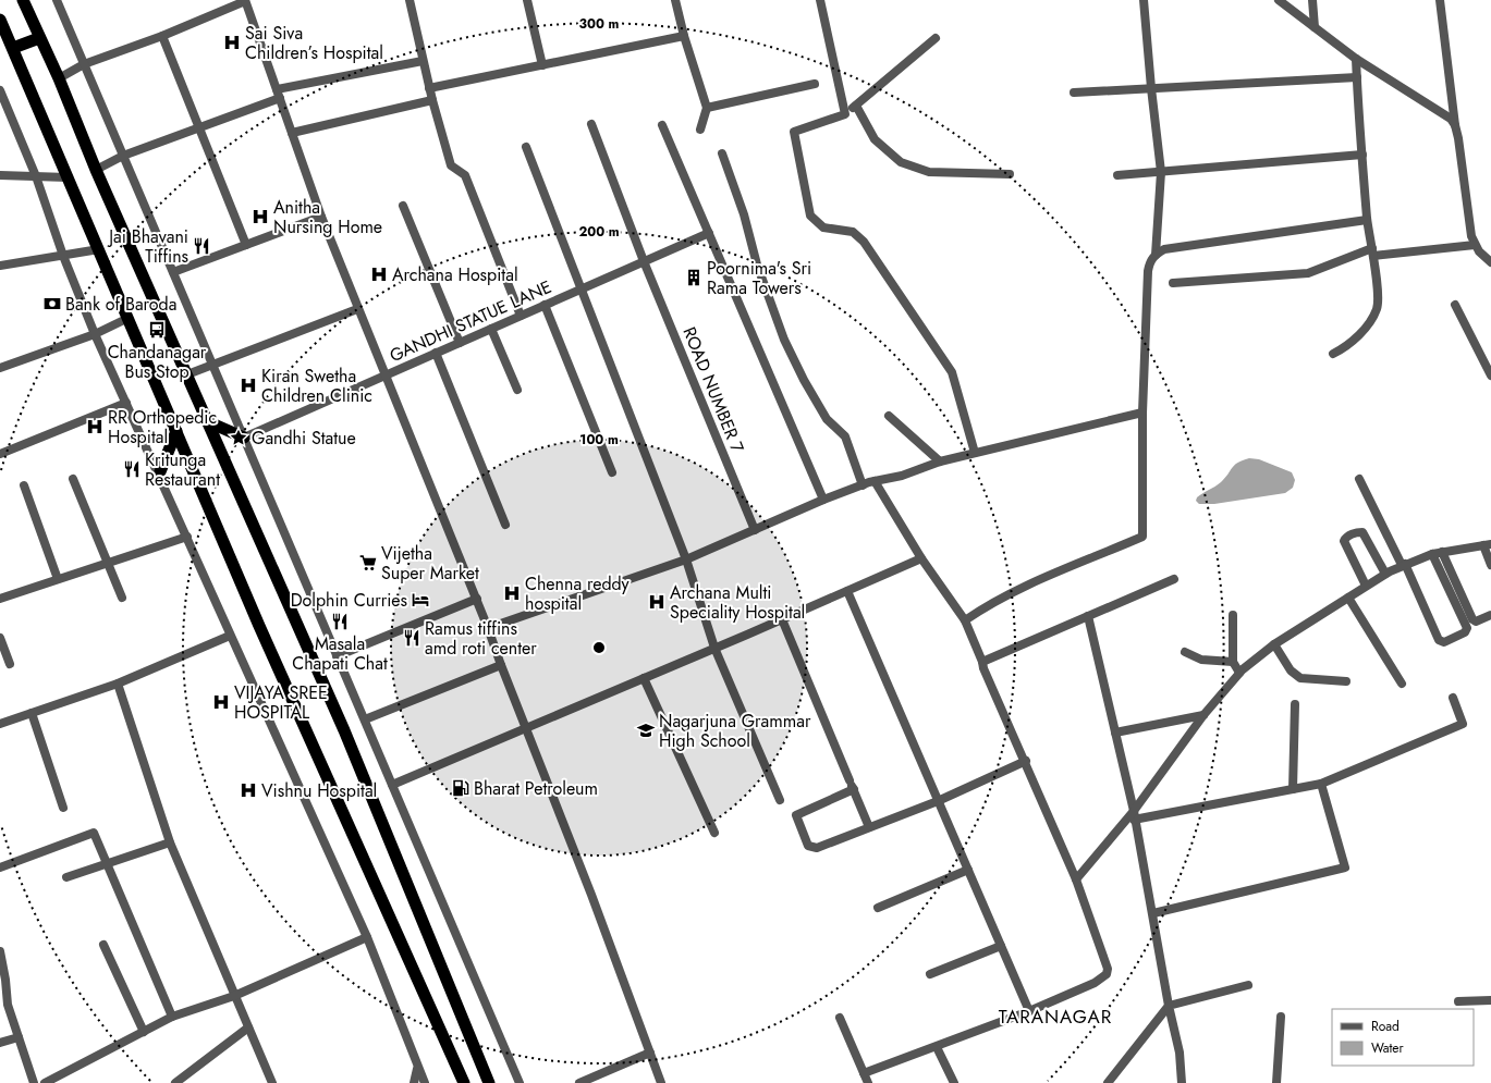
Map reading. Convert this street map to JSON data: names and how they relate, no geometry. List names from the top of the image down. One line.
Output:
{"streets":{"street":["GANDHI STATUE LANE","ROAD NUMBER 7"]},"crossings":[["GANDHI STATUE LANE","ROAD NUMBER 7"]],"districts":["TARANAGAR"],"places":{"hospital":["Sai Siva Children’s Hospital","Anitha Nursing Home","Archana Hospital","Kiran Swetha Children Clinic","RR Orthopedic Hospital","Chenna reddy hospital","Archana Multi Speciality Hospital","VIJAYA SREE HOSPITAL","Vishnu Hospital"],"restaurant":["Jai Bhavani Tiffins","Kritunga Restaurant","Masala Chapati Chat","Ramus tiffins amd roti center"],"building":["Poornima's Sri Rama Towers"],"bank":["Bank of Baroda"],"bus stop":["Chandanagar Bus Stop"],"place":["Gandhi Statue"],"supermarket":["Vijetha Super Market"],"hotel":["Dolphin Curries"],"school or university":["Nagarjuna Grammar High School"],"fuel station":["Bharat Petroleum"]},"legend":["Road","Water"],"rings":["300 m","200 m","100 m"]}
